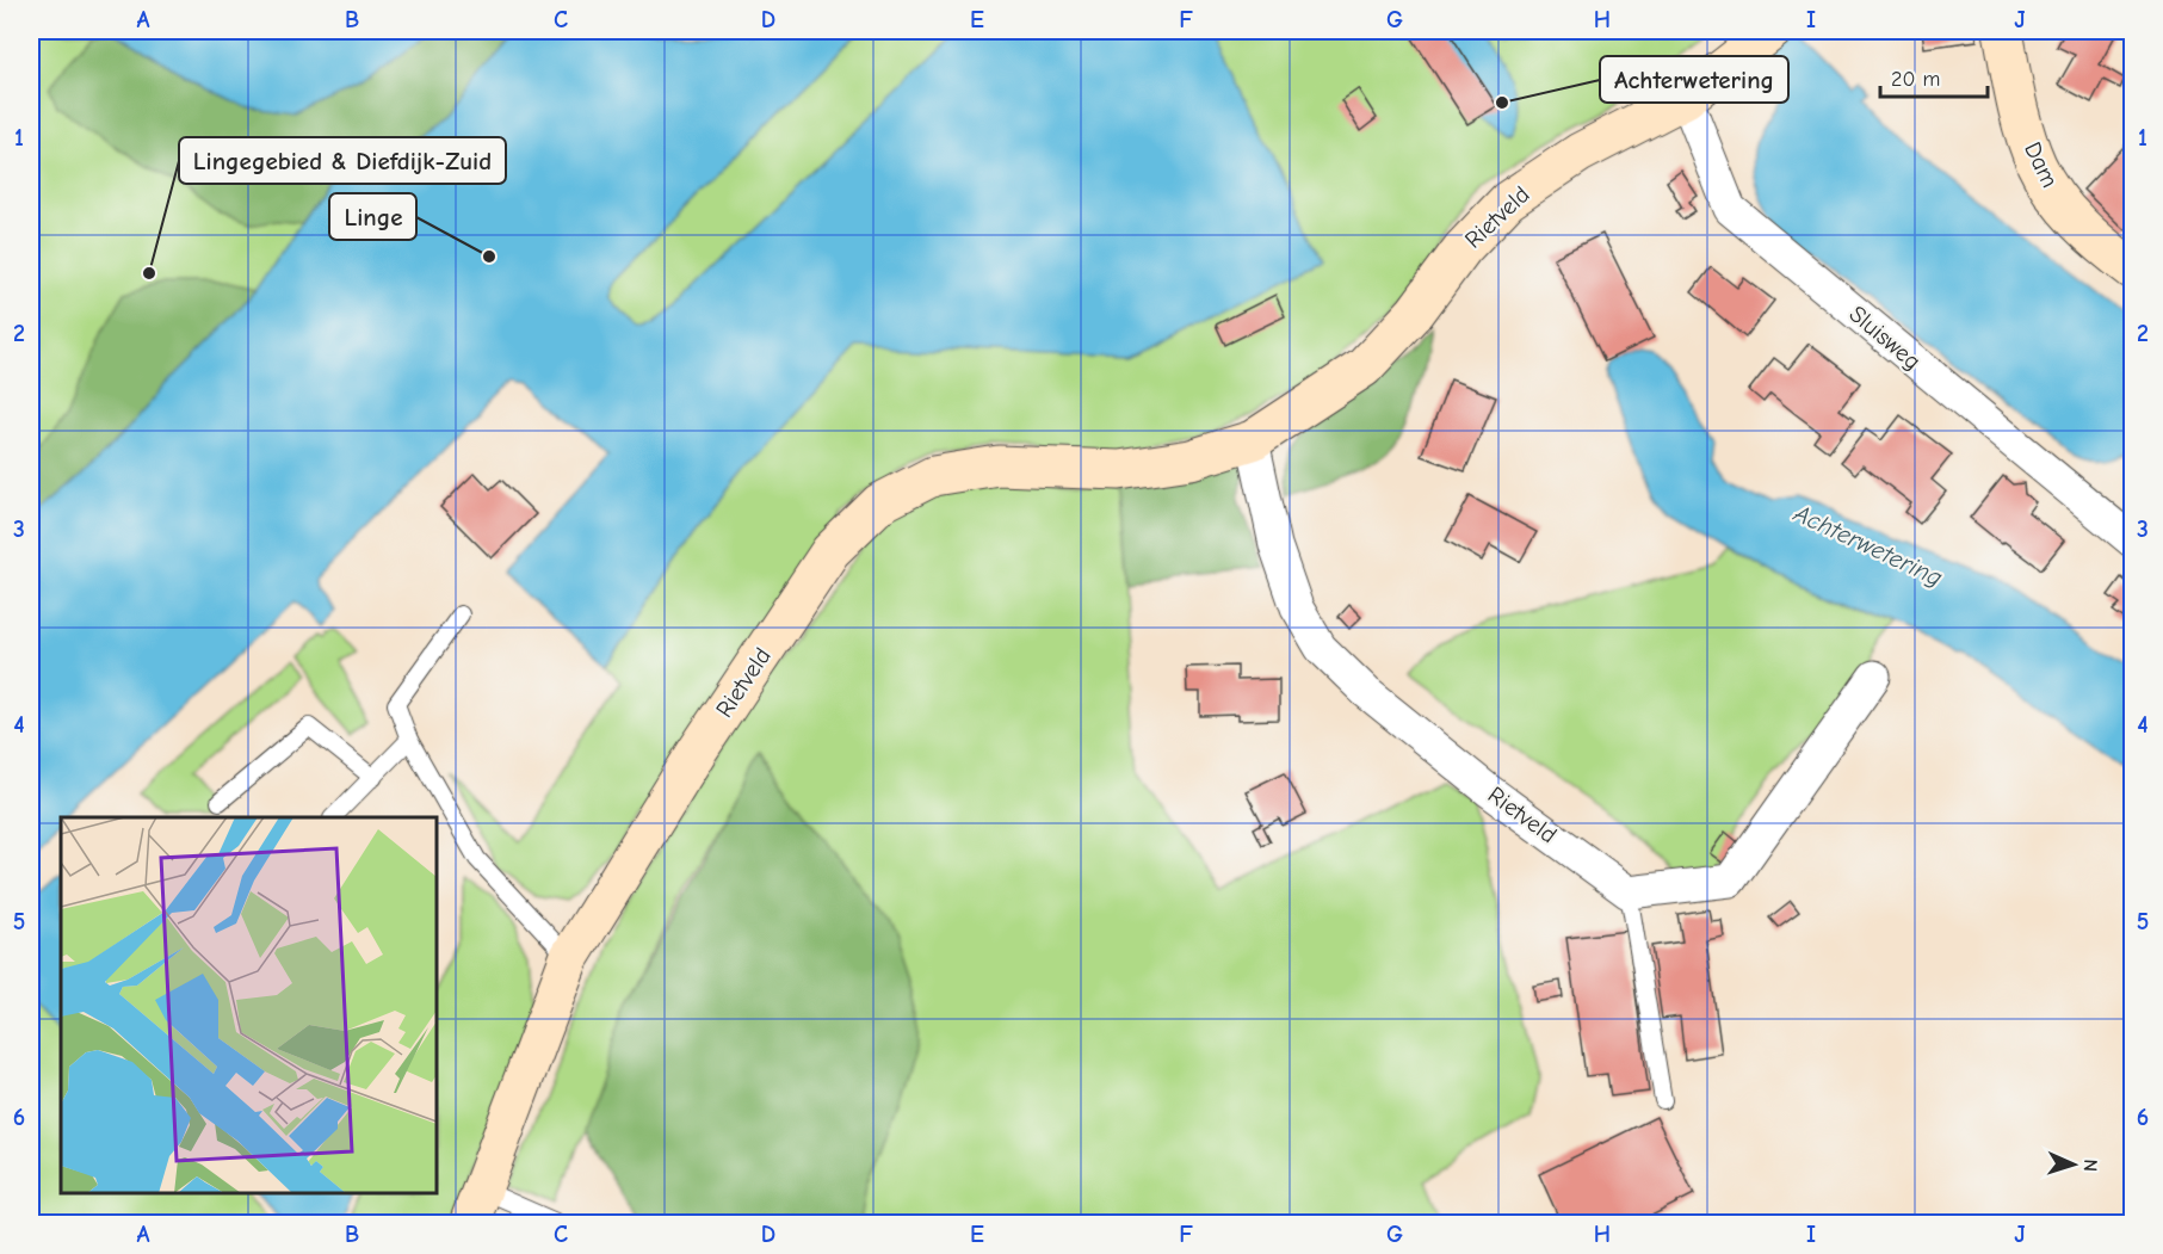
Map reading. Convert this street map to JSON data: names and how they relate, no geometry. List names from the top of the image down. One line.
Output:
{"streets":{"street":["Dam","Rietveld","Sluisweg"]},"crossings":[["Rietveld","Sluisweg"]],"water":["Achterwetering"],"places":["Achterwetering","Linge","Lingegebied & Diefdijk-Zuid"],"scale_bar":"20 m","north":"right","grid":{"columns":["A","B","C","D","E","F","G","H","I","J"],"rows":["1","2","3","4","5","6"]}}
